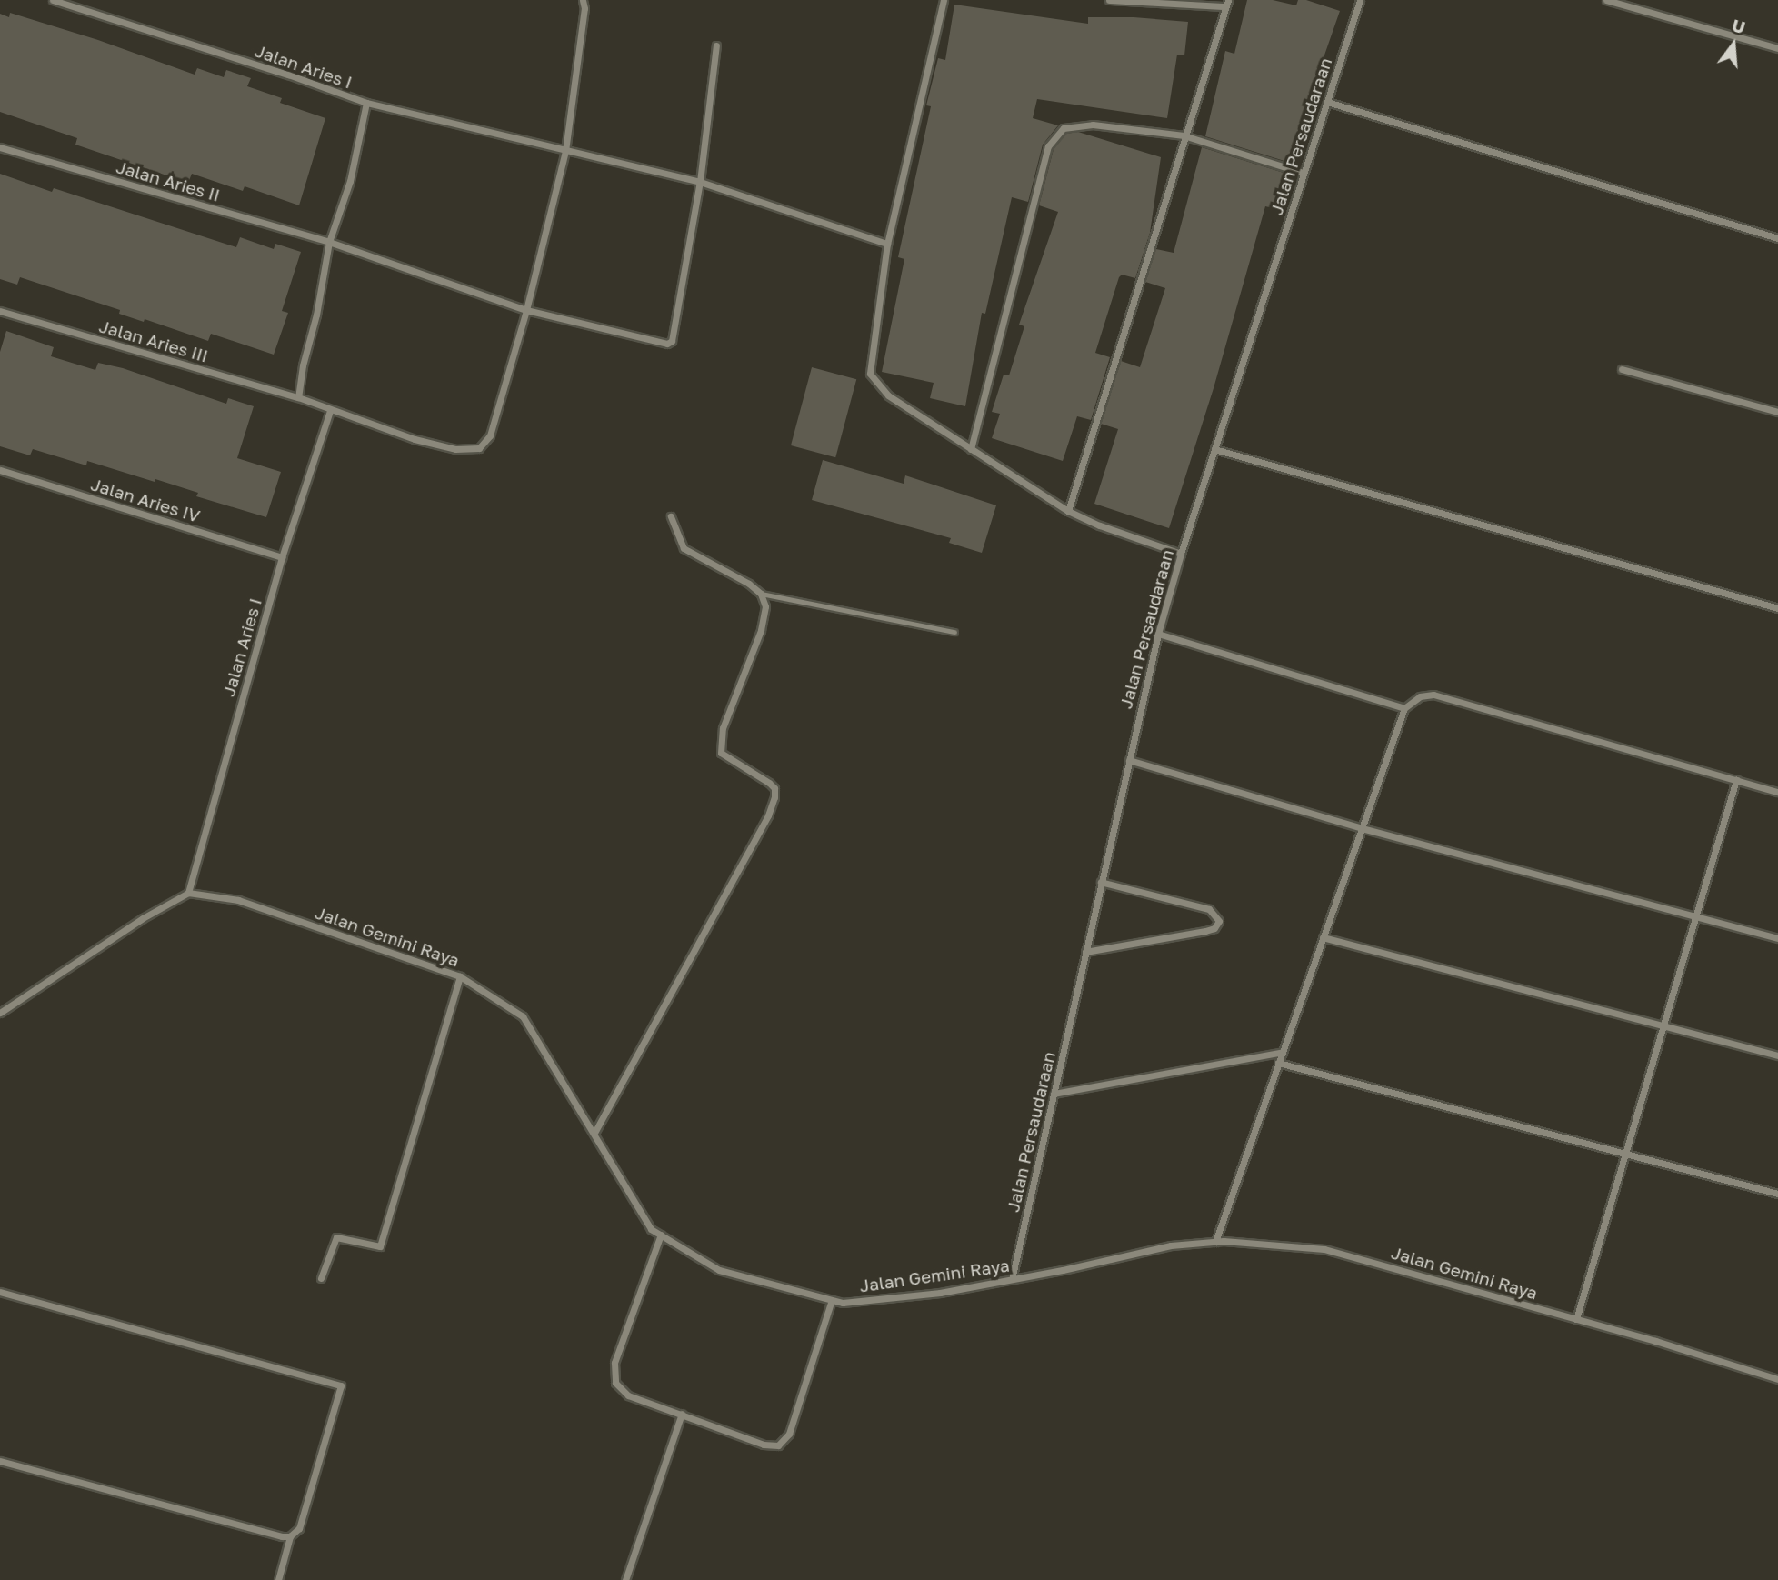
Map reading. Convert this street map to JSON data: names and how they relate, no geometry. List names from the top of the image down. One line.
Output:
{"streets":{"street":["Jalan Aries I","Jalan Persaudaraan","Jalan Aries II","Jalan Aries III","Jalan Aries IV","Jalan Gemini Raya"]},"crossings":[["Jalan Aries I","Jalan Aries II"],["Jalan Aries I","Jalan Aries III"],["Jalan Aries I","Jalan Aries IV"],["Jalan Aries I","Jalan Gemini Raya"],["Jalan Persaudaraan","Jalan Gemini Raya"],["Jalan Aries II","Jalan Aries III"]],"north":"top"}
